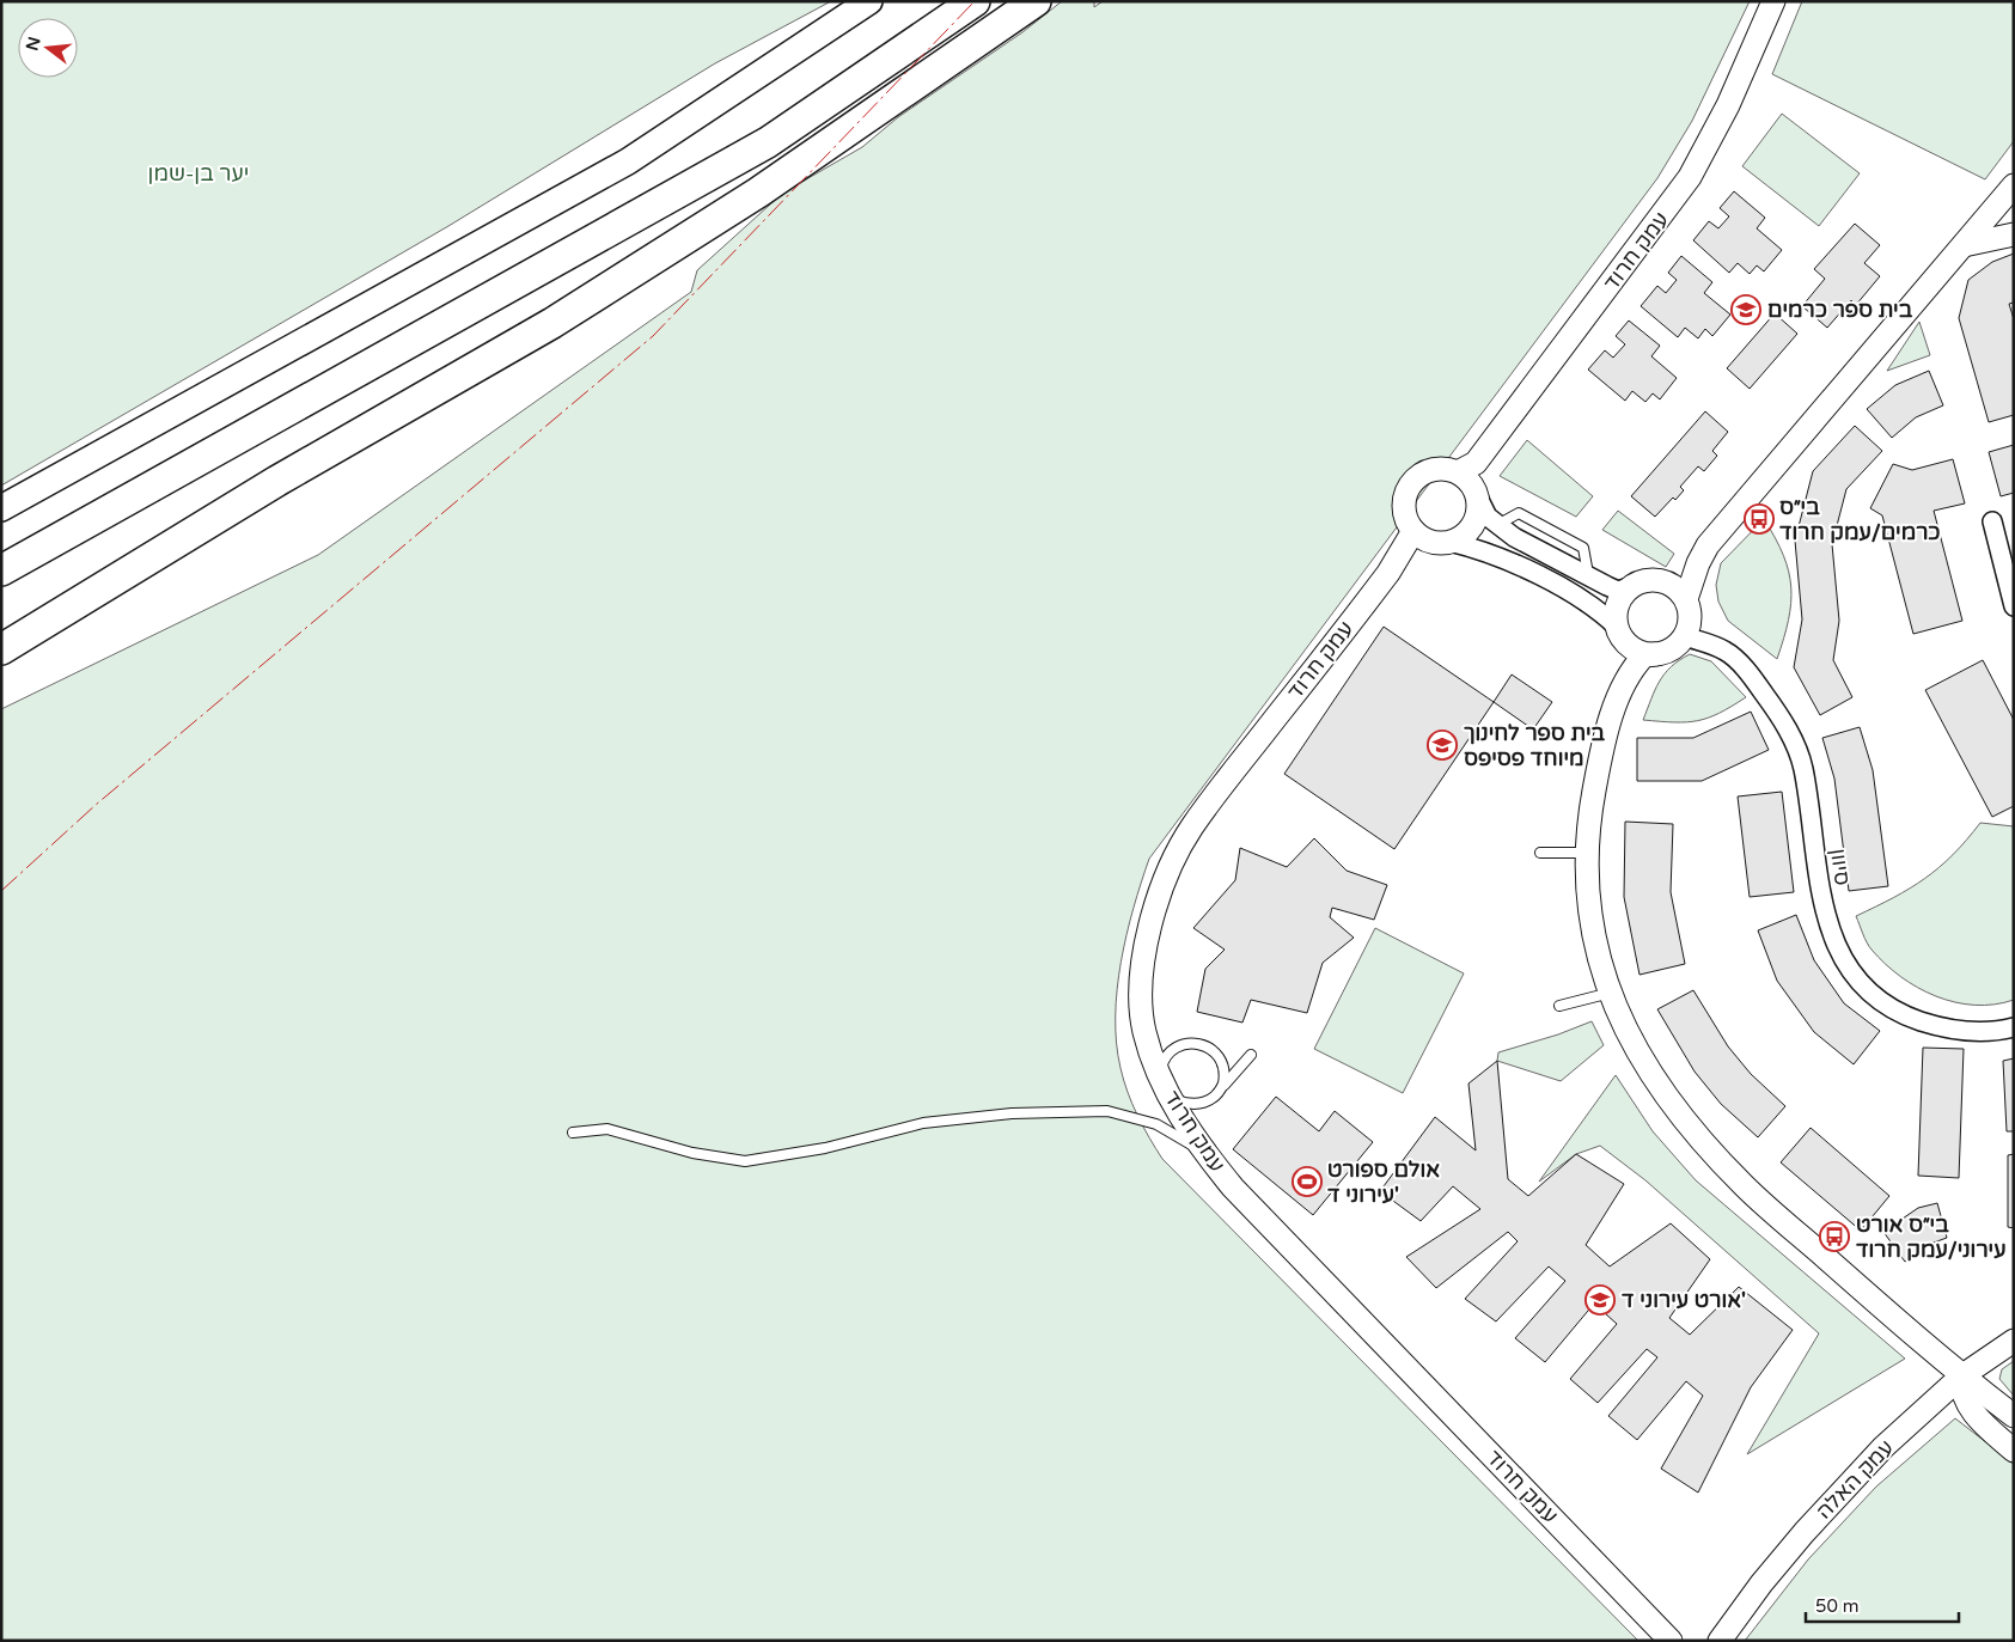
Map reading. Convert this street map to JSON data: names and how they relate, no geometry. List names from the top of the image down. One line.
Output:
{"streets":{"street":["עמק חרוד","סיוון","עמק האלה"]},"parks":["יער בן-שמן"],"places":{"school or university":["בית ספר כרמים","בית ספר לחינוך מיוחד פסיפס","אורט עירוני ד'"],"bus stop":["בי״ס כרמים/עמק חרוד","בי״ס אורט עירוני/עמק חרוד"],"sports":["אולם ספורט עירוני ד'"]},"scale_bar":"50 m","north":"left"}
